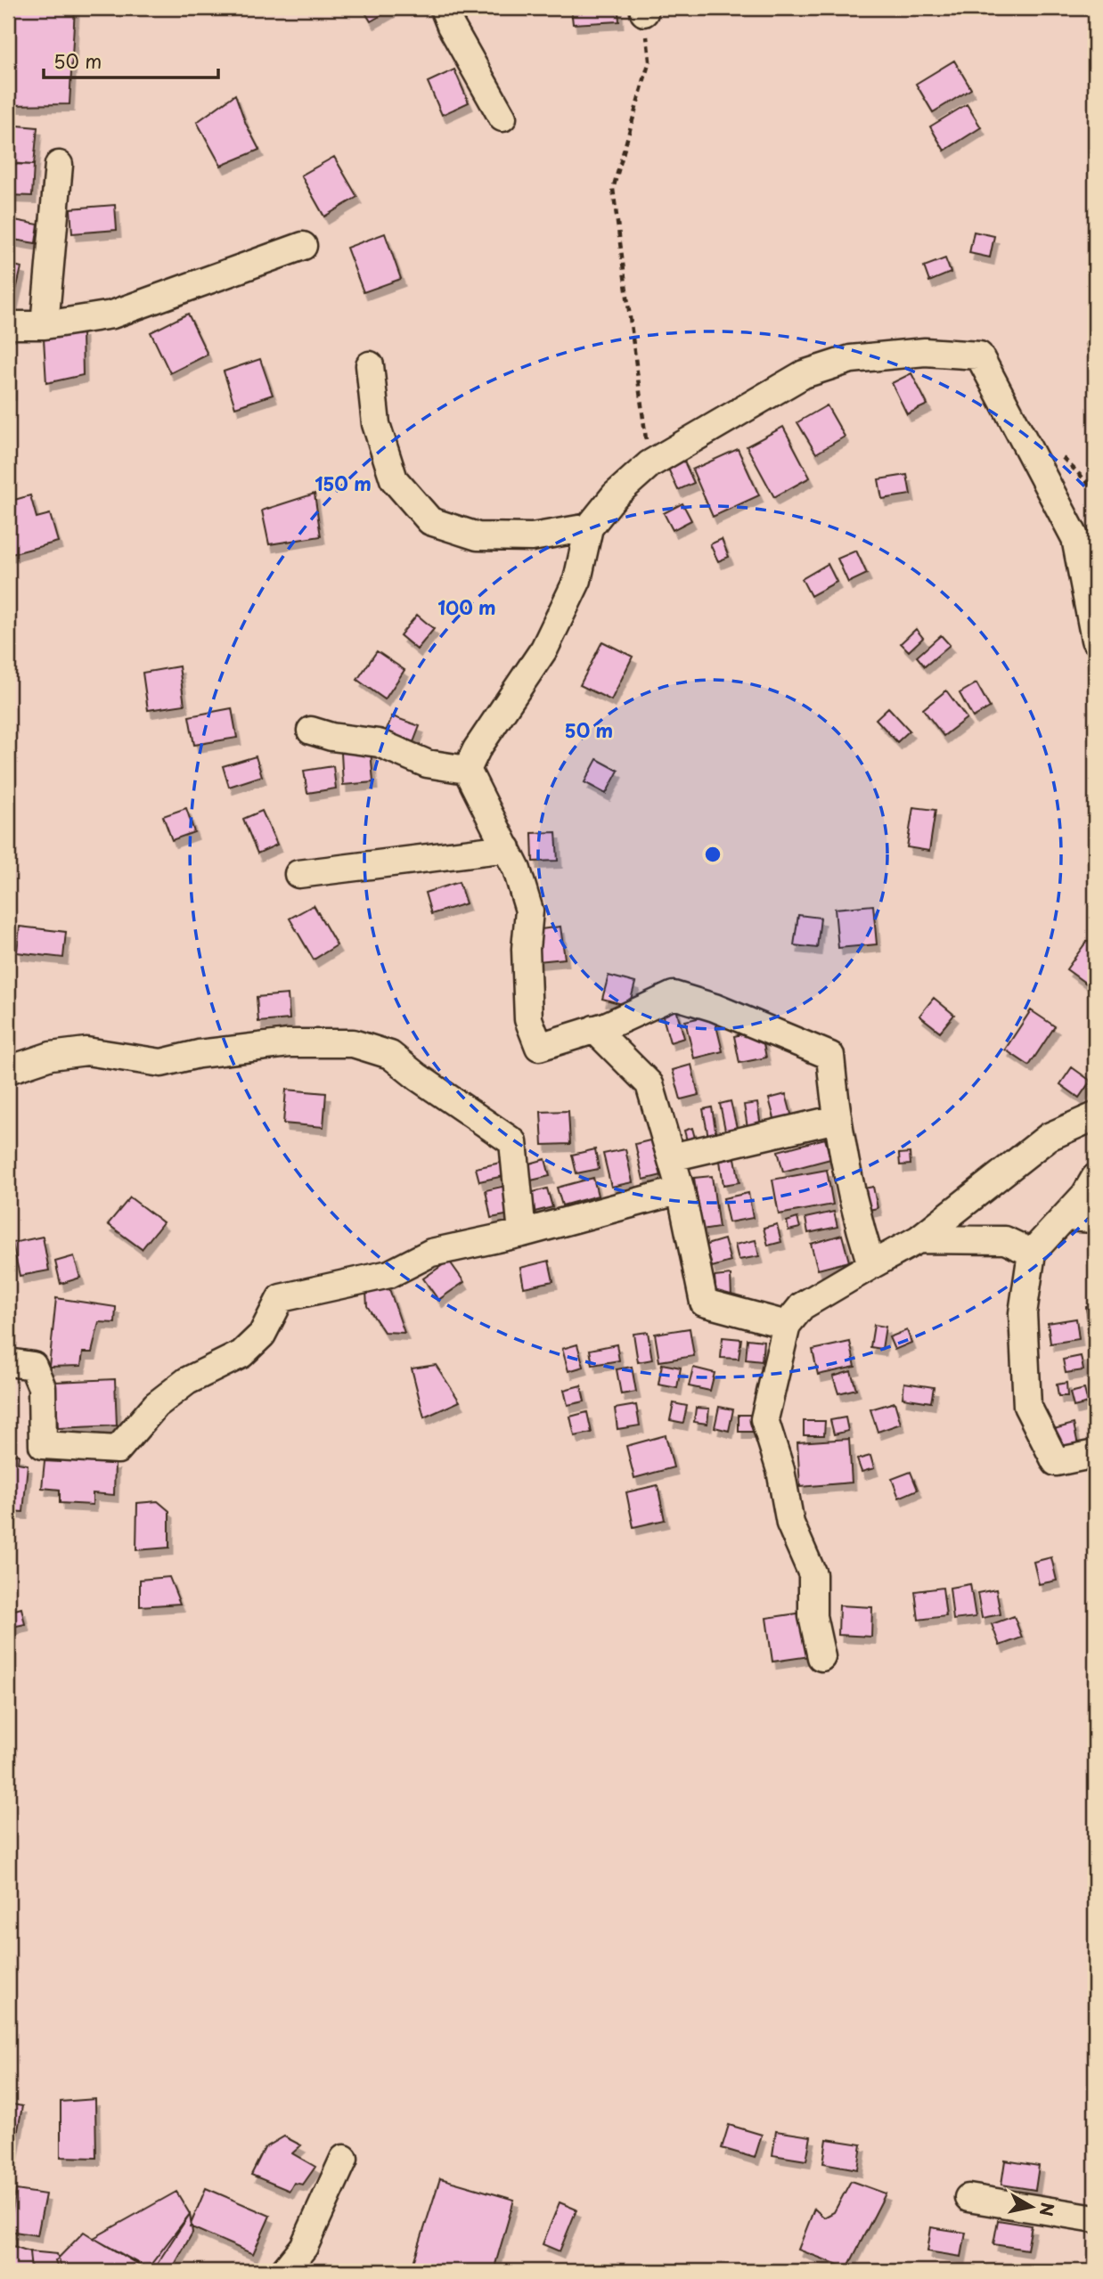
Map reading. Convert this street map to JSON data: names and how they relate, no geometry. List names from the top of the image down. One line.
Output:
{"scale_bar":"50 m","north":"right","rings":["150 m","100 m","50 m"]}
